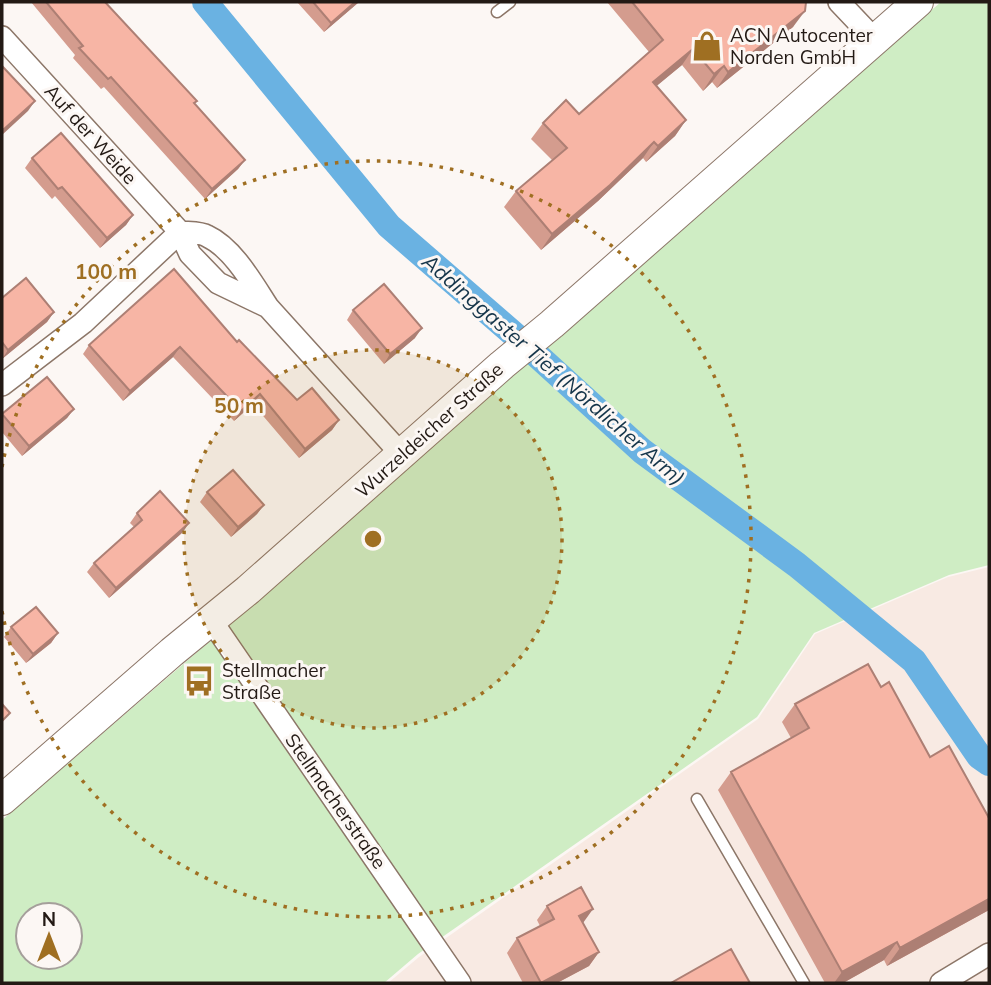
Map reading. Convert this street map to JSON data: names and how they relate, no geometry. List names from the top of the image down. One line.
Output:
{"streets":{"main road":["Wurzeldeicher Straße"],"street":["Auf der Weide","Stellmacherstraße"]},"crossings":[["Auf der Weide","Wurzeldeicher Straße"],["Wurzeldeicher Straße","Stellmacherstraße"]],"water":["Addinggaster Tief (Nördlicher Arm)"],"places":{"shop":["ACN Autocenter Norden GmbH"],"bus stop":["Stellmacher Straße"]},"north":"top","rings":["100 m","50 m"]}
